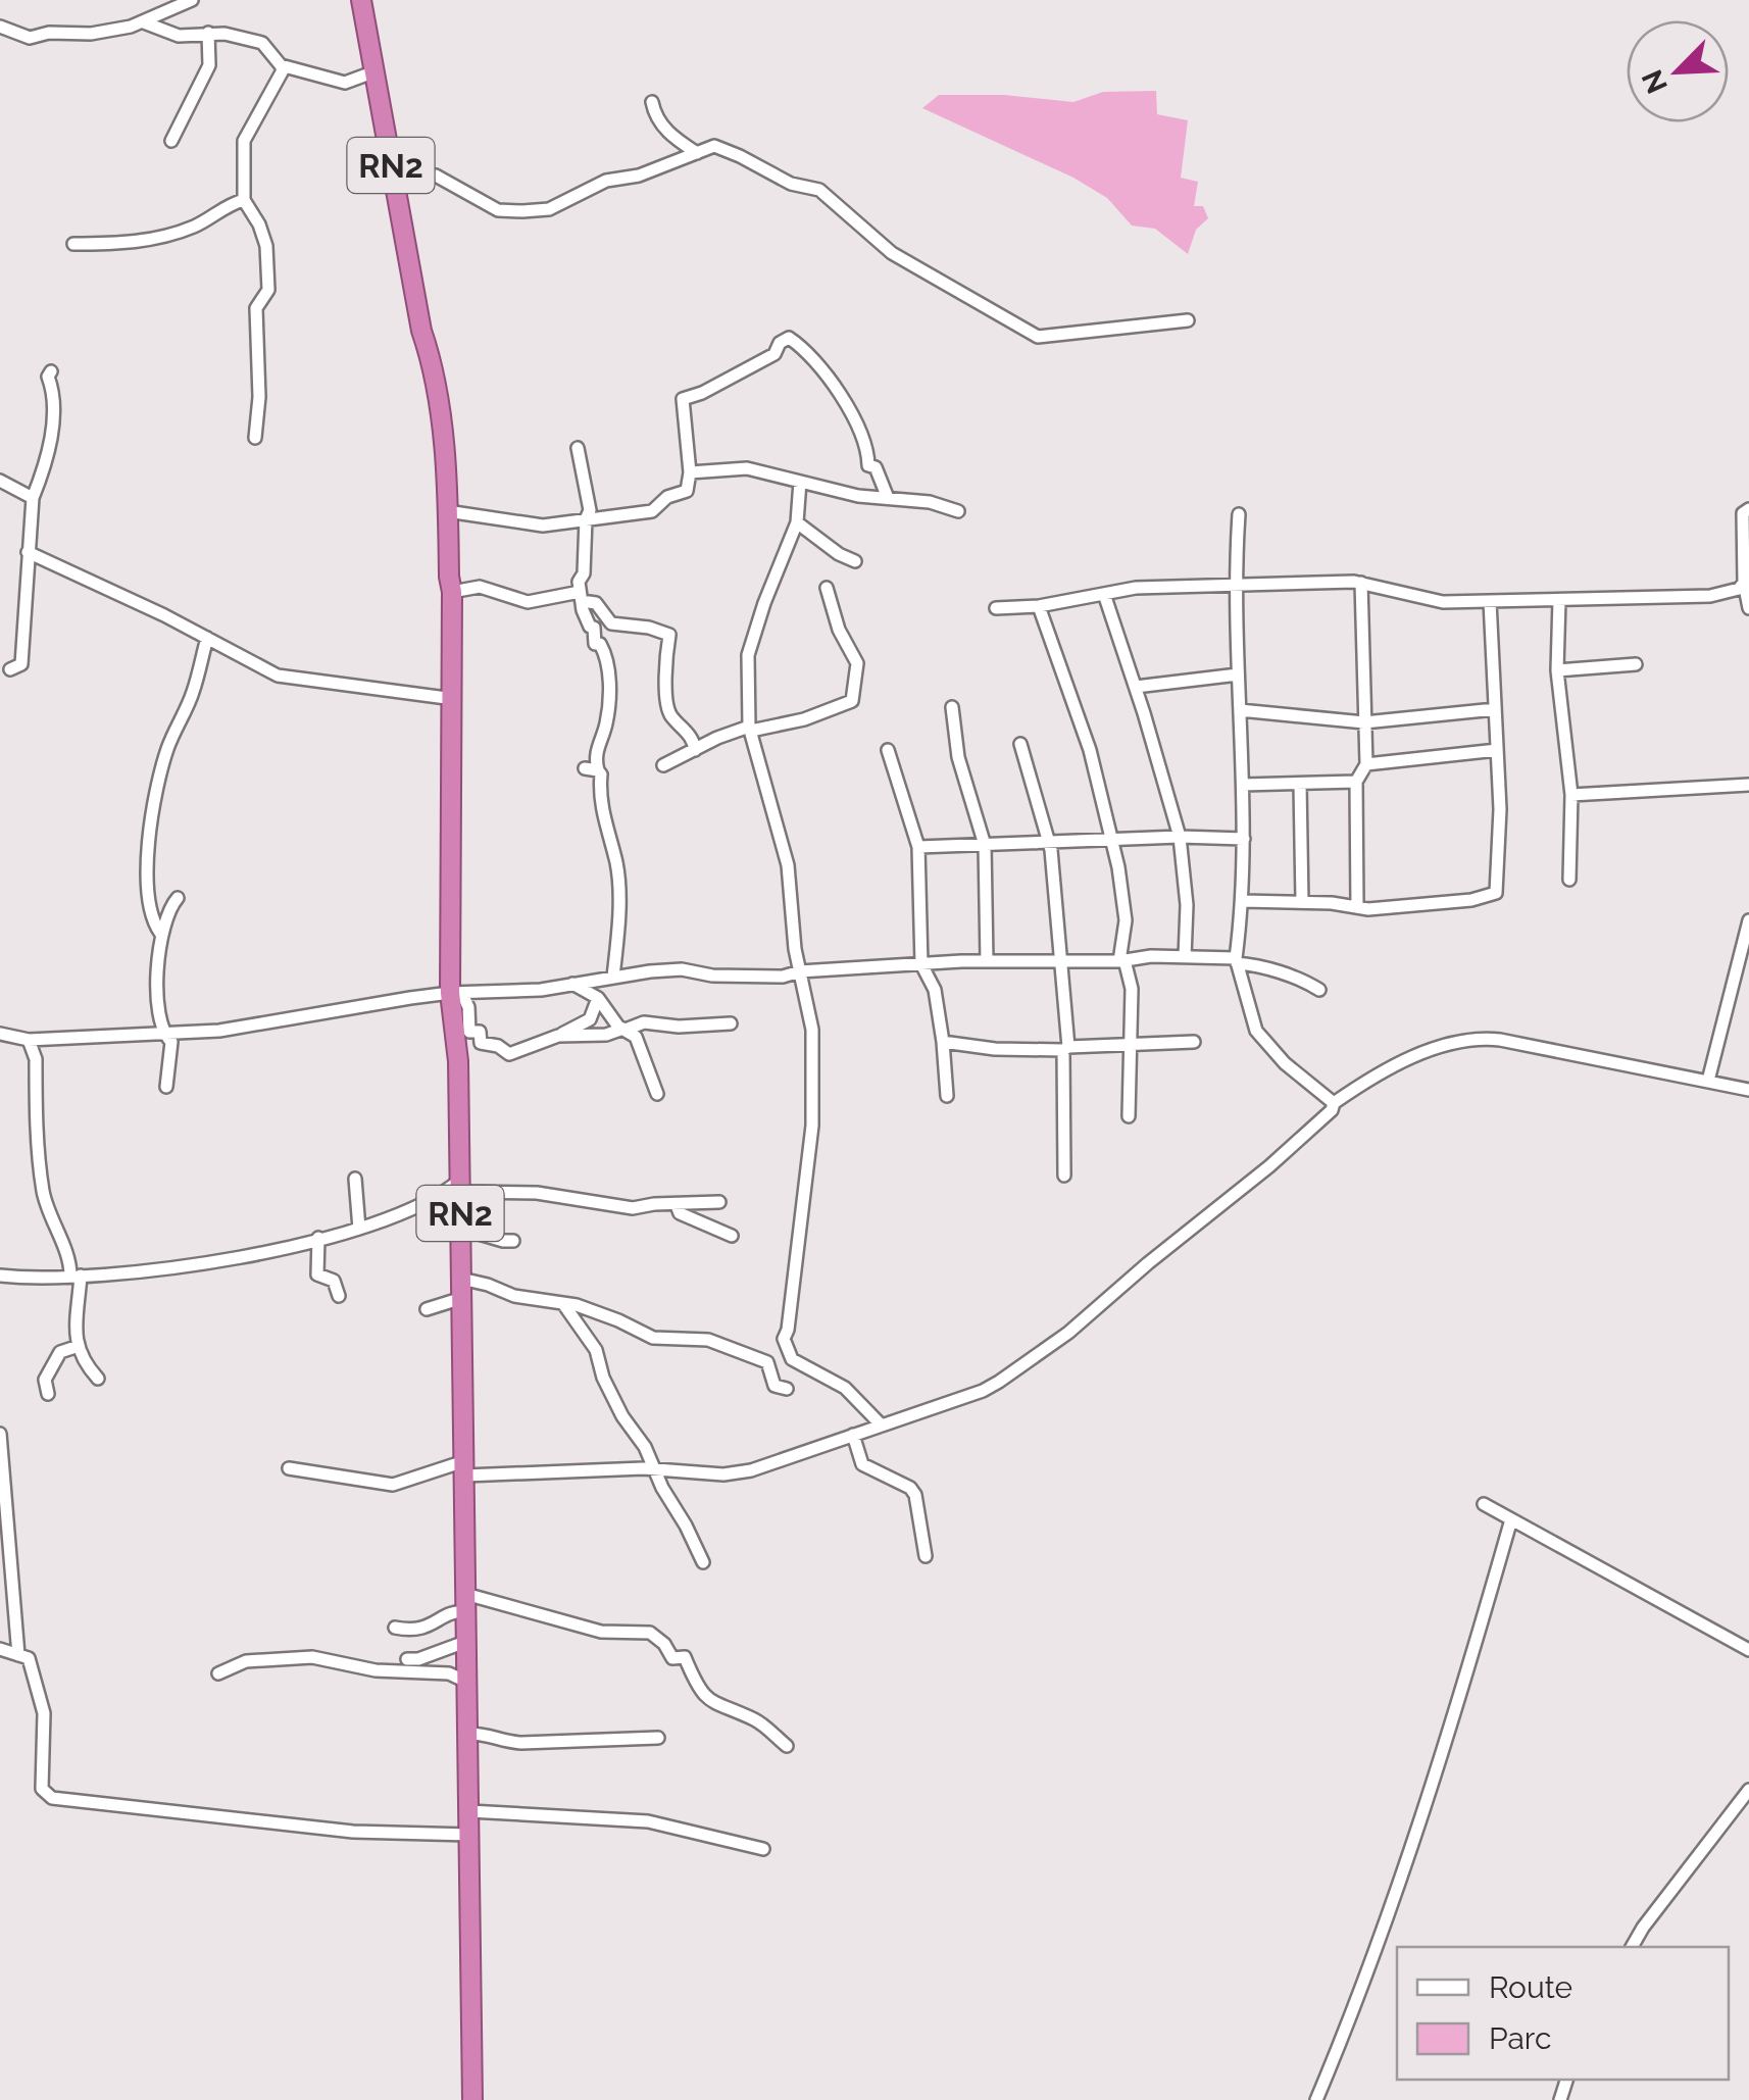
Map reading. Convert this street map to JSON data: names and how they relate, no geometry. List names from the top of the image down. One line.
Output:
{"streets":{"highway":["RN2"]},"legend":["Route","Parc"],"north":"bottom left"}
